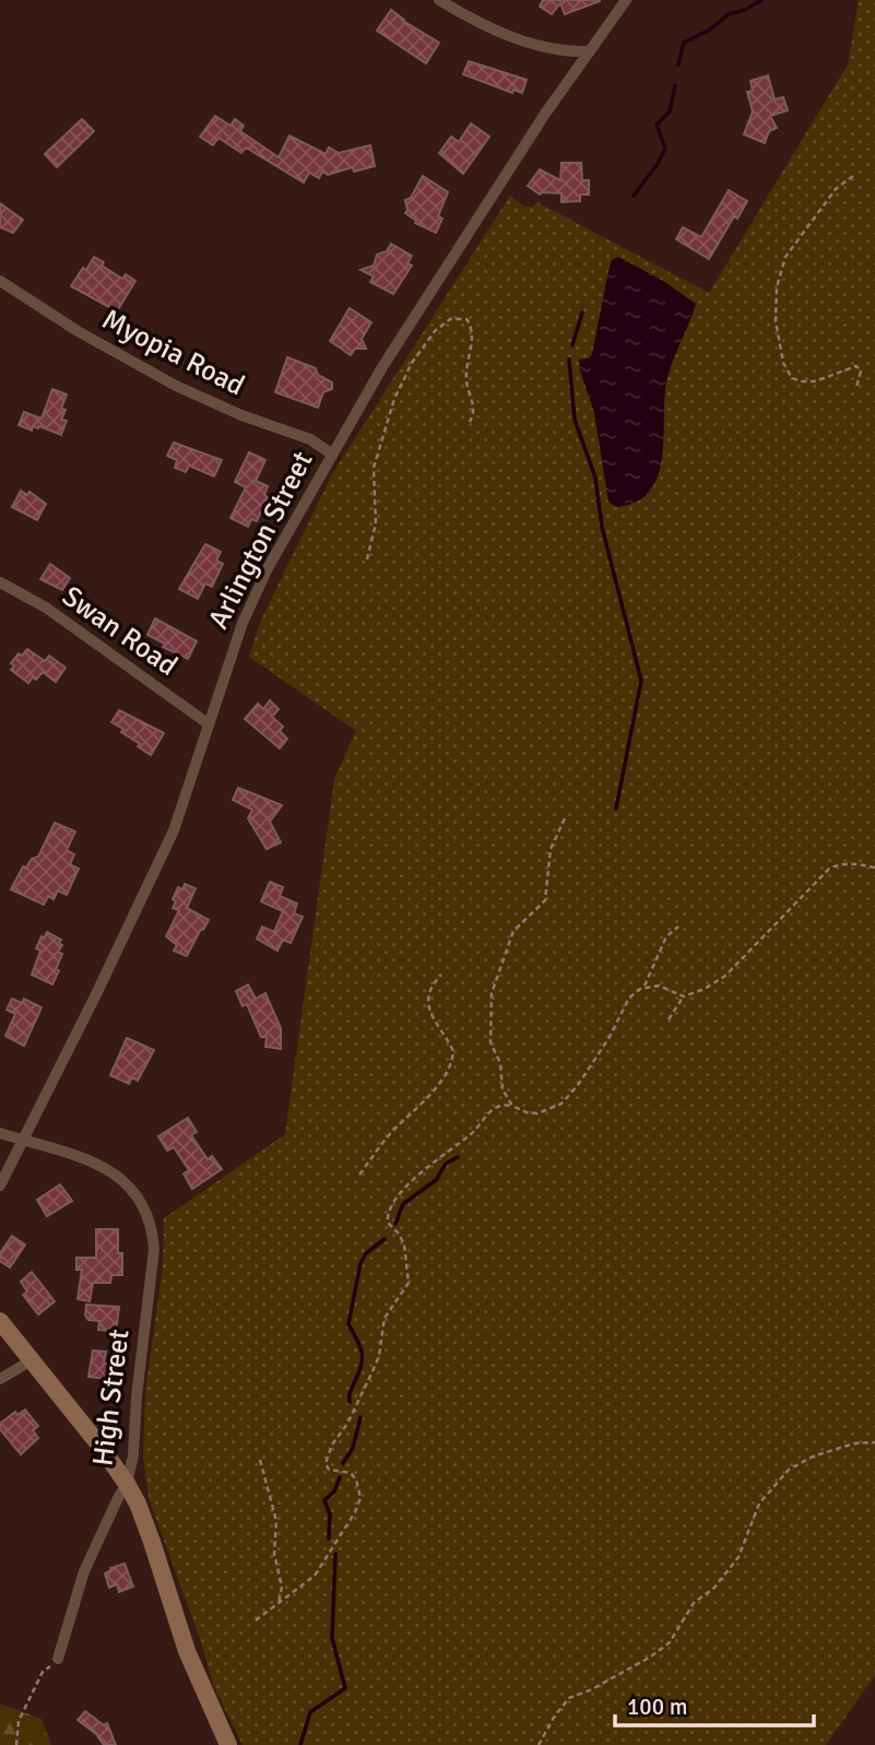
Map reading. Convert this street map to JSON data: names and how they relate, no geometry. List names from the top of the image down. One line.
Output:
{"streets":{"main road":["High Street"],"street":["Myopia Road","Arlington Street","Swan Road"]},"crossings":[["Myopia Road","Arlington Street"],["Arlington Street","Swan Road"],["Arlington Street","High Street"]],"scale_bar":"100 m"}
